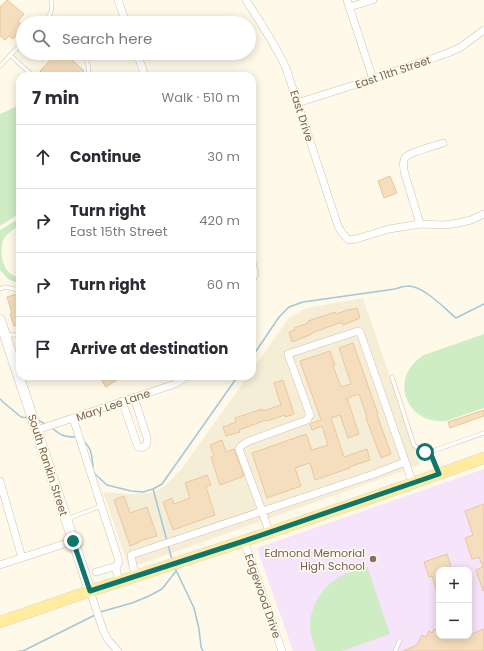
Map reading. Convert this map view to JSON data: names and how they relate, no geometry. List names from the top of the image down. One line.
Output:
{"streets":{"street":["East 11th Street","East Drive","Mary Lee Lane","South Rankin Street","Edgewood Drive"]},"crossings":[["East 11th Street","East Drive"],["Mary Lee Lane","South Rankin Street"]],"places":["Edmond Memorial High School"],"page":{"search":"Search here","heading":["7 min","Walk · 510 m"],"list":[["Continue","30 m"],["Turn right","East 15th Street","420 m"],["Turn right","60 m"],"Arrive at destination"],"map_buttons":["+","−"]}}
